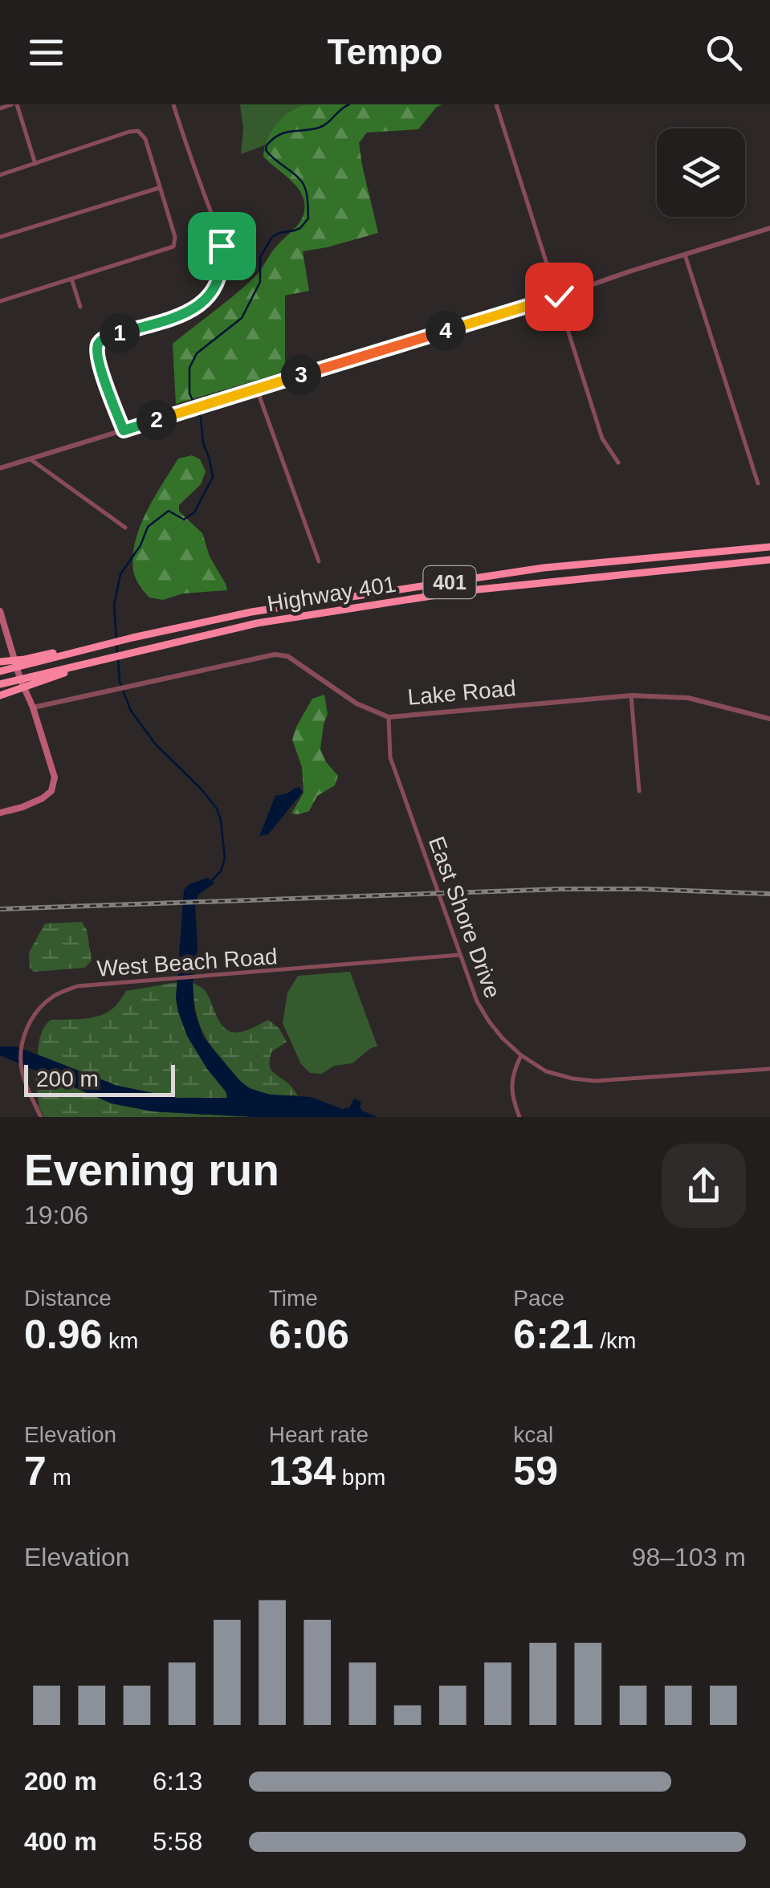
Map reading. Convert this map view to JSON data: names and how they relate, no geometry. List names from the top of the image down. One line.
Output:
{"streets":{"highway":["401","Highway 401"],"street":["Lake Road","East Shore Drive","West Beach Road"]},"crossings":[["Lake Road","East Shore Drive"],["East Shore Drive","West Beach Road"]],"scale_bar":"200 m","page":{"header":"Tempo","pins":["4","1","3","2"],"scale":"200 m","heading":["Evening run","19:06"],"stats":[["Distance","0.96 km"],["Time","6:06"],["Pace","6:21 /km"],["Elevation","7 m"],["Heart rate","134 bpm"],["kcal","59"]],"chart":["Elevation","98–103 m"],"list":[{"name":"200 m","note":"6:13"},{"name":"400 m","note":"5:58"}]}}
